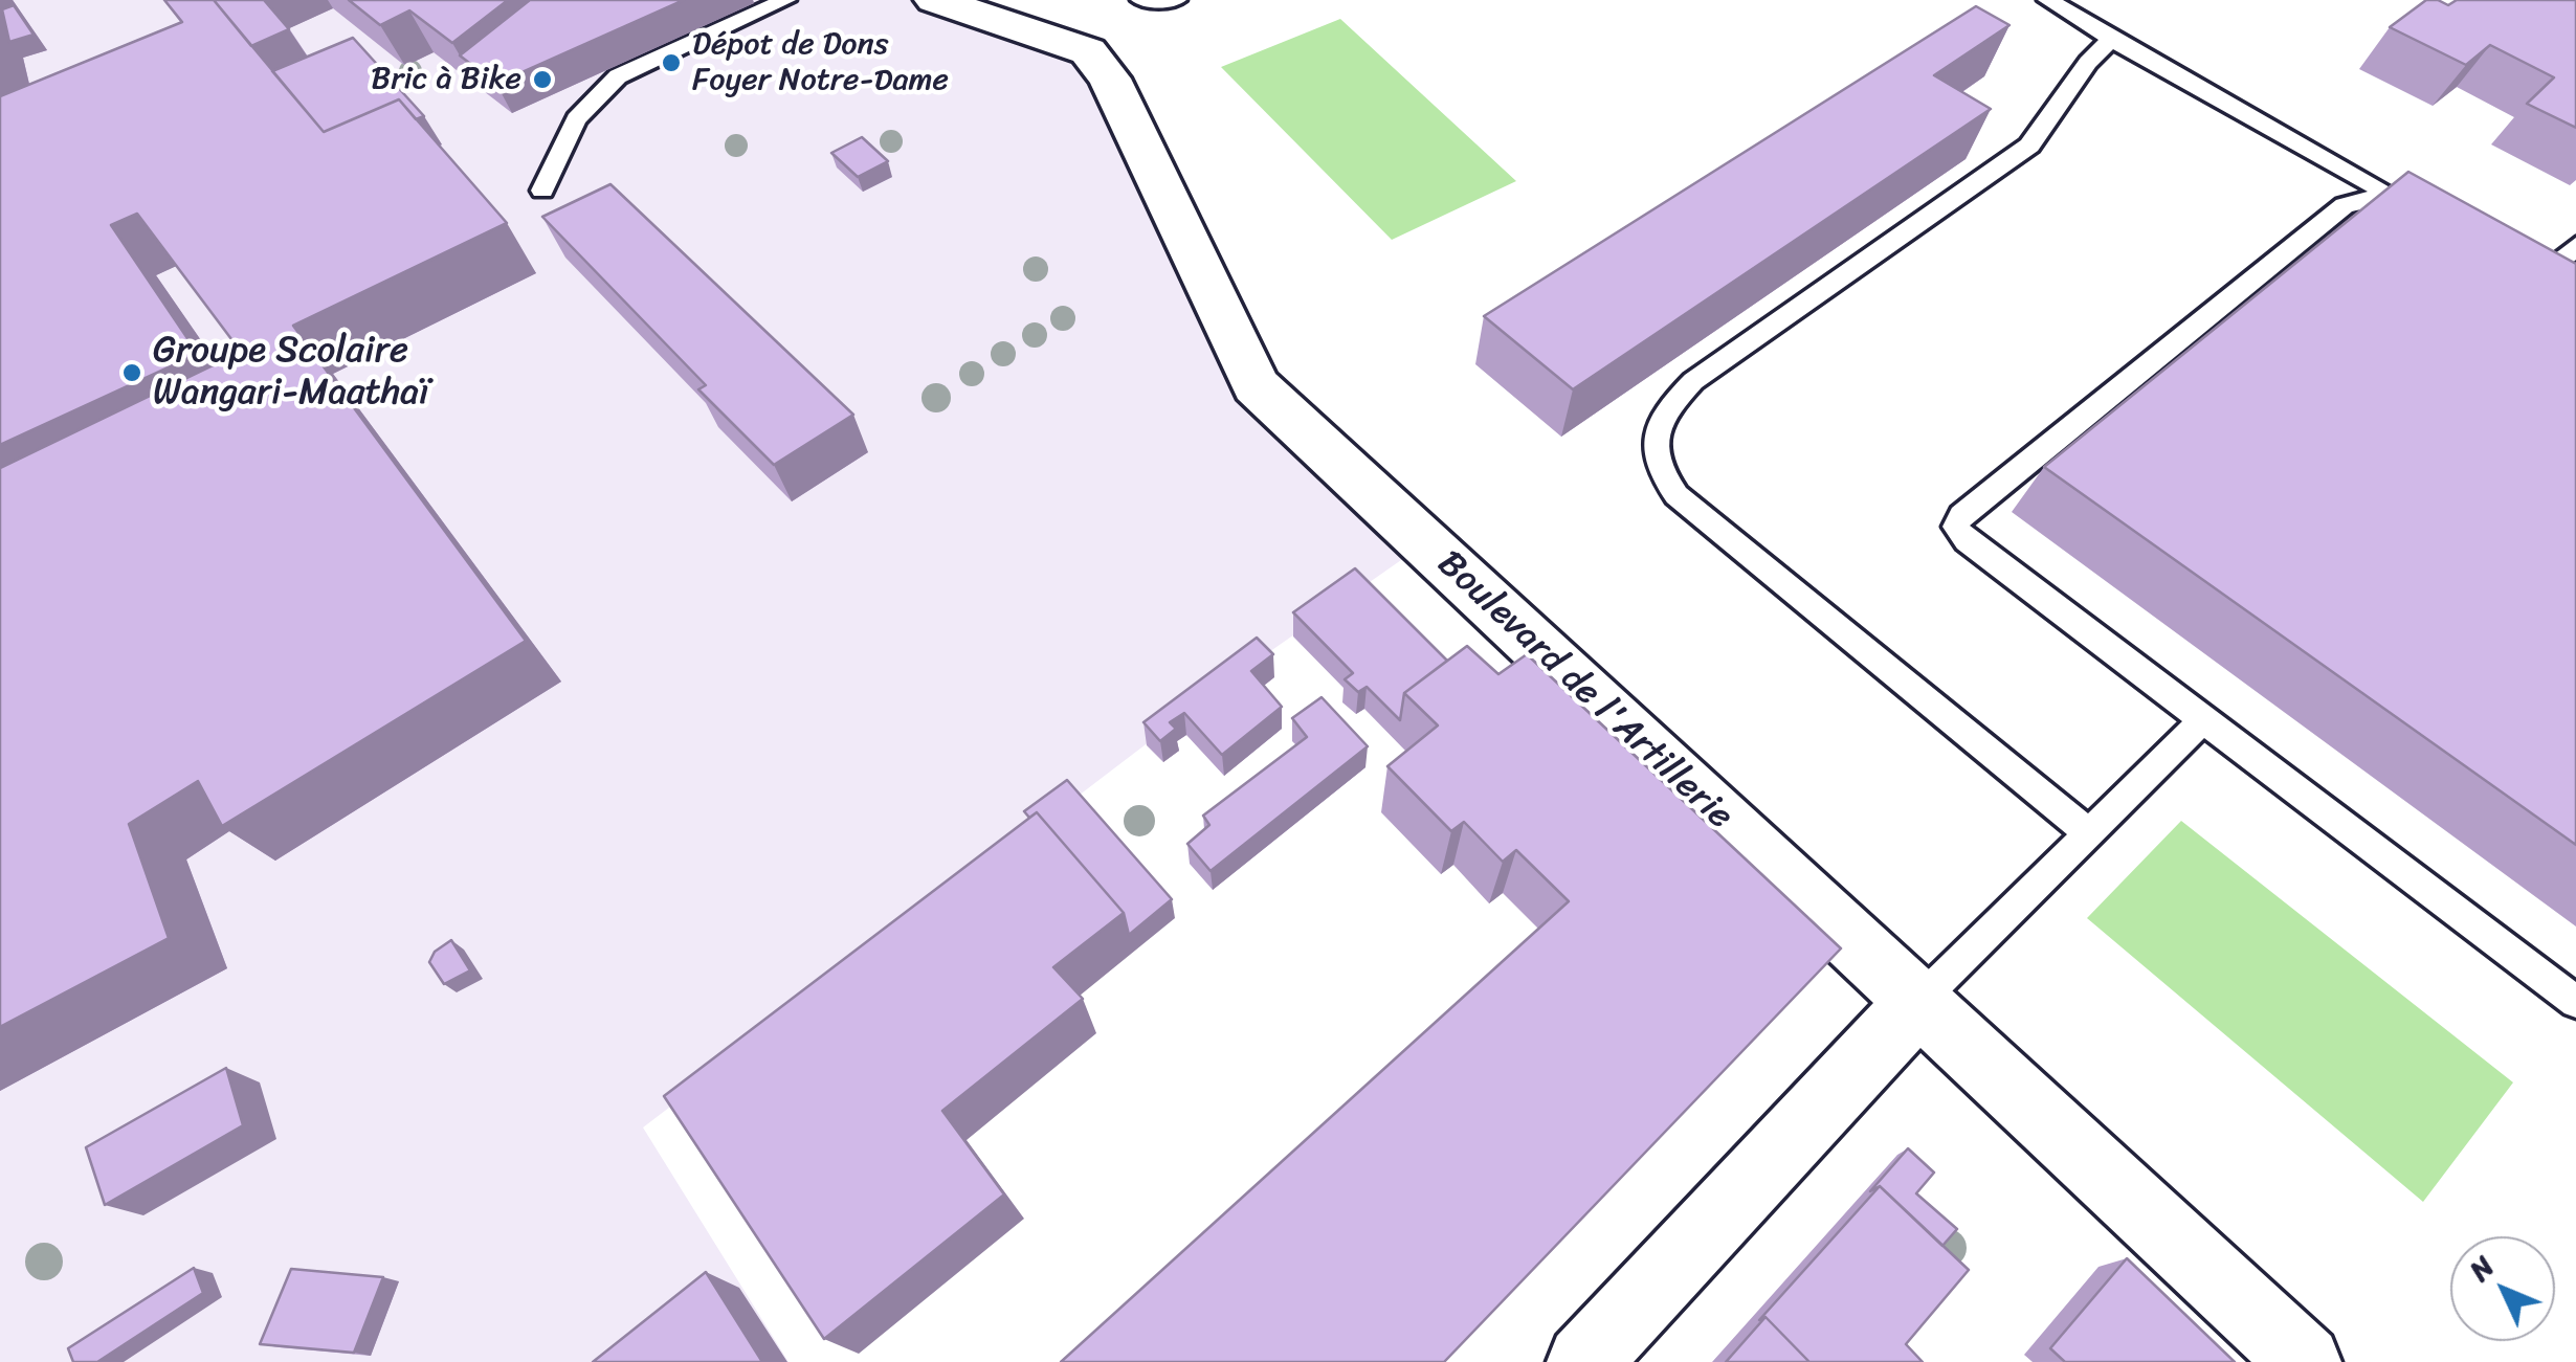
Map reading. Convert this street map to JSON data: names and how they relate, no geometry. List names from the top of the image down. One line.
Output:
{"streets":{"street":["Boulevard de l'Artillerie"]},"places":["Dépot de Dons Foyer Notre-Dame","Bric à Bike","Groupe Scolaire Wangari-Maathaï"],"north":"top left"}
